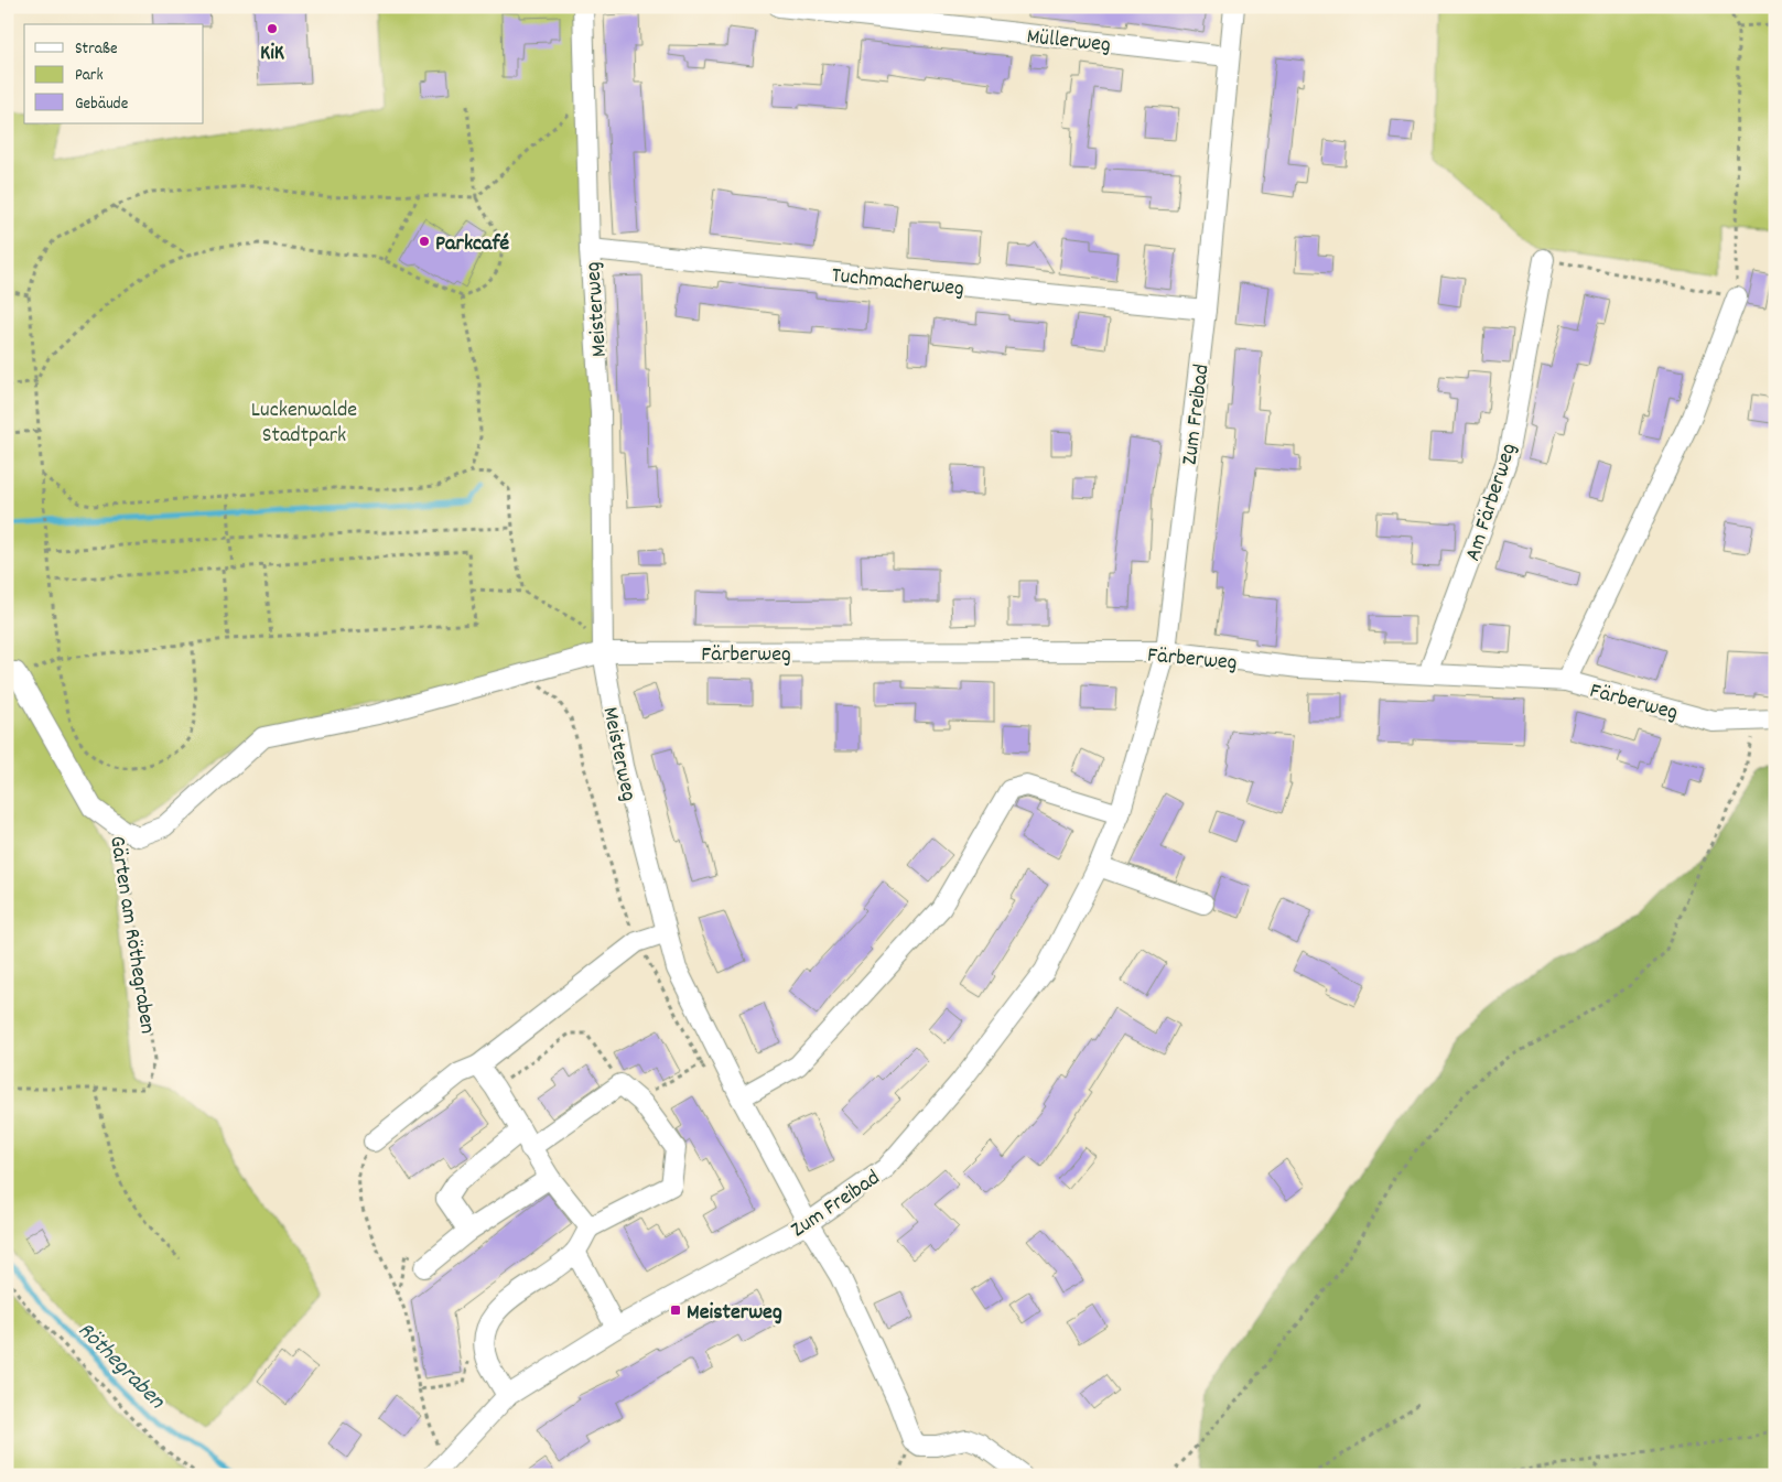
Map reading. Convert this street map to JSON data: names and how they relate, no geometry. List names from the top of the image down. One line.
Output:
{"streets":{"street":["Müllerweg","Tuchmacherweg","Meisterweg","Zum Freibad","Am Färberweg","Färberweg","Gärten am Röthegraben"]},"crossings":[["Müllerweg","Zum Freibad"],["Tuchmacherweg","Meisterweg"],["Tuchmacherweg","Zum Freibad"],["Meisterweg","Zum Freibad"],["Meisterweg","Färberweg"],["Zum Freibad","Färberweg"],["Am Färberweg","Färberweg"],["Färberweg","Gärten am Röthegraben"]],"water":["Röthegraben"],"parks":["Luckenwalde Stadtpark"],"places":{"other":["KiK","Parkcafé"],"transit":["Meisterweg"]},"legend":["Straße","Park","Gebäude"]}
